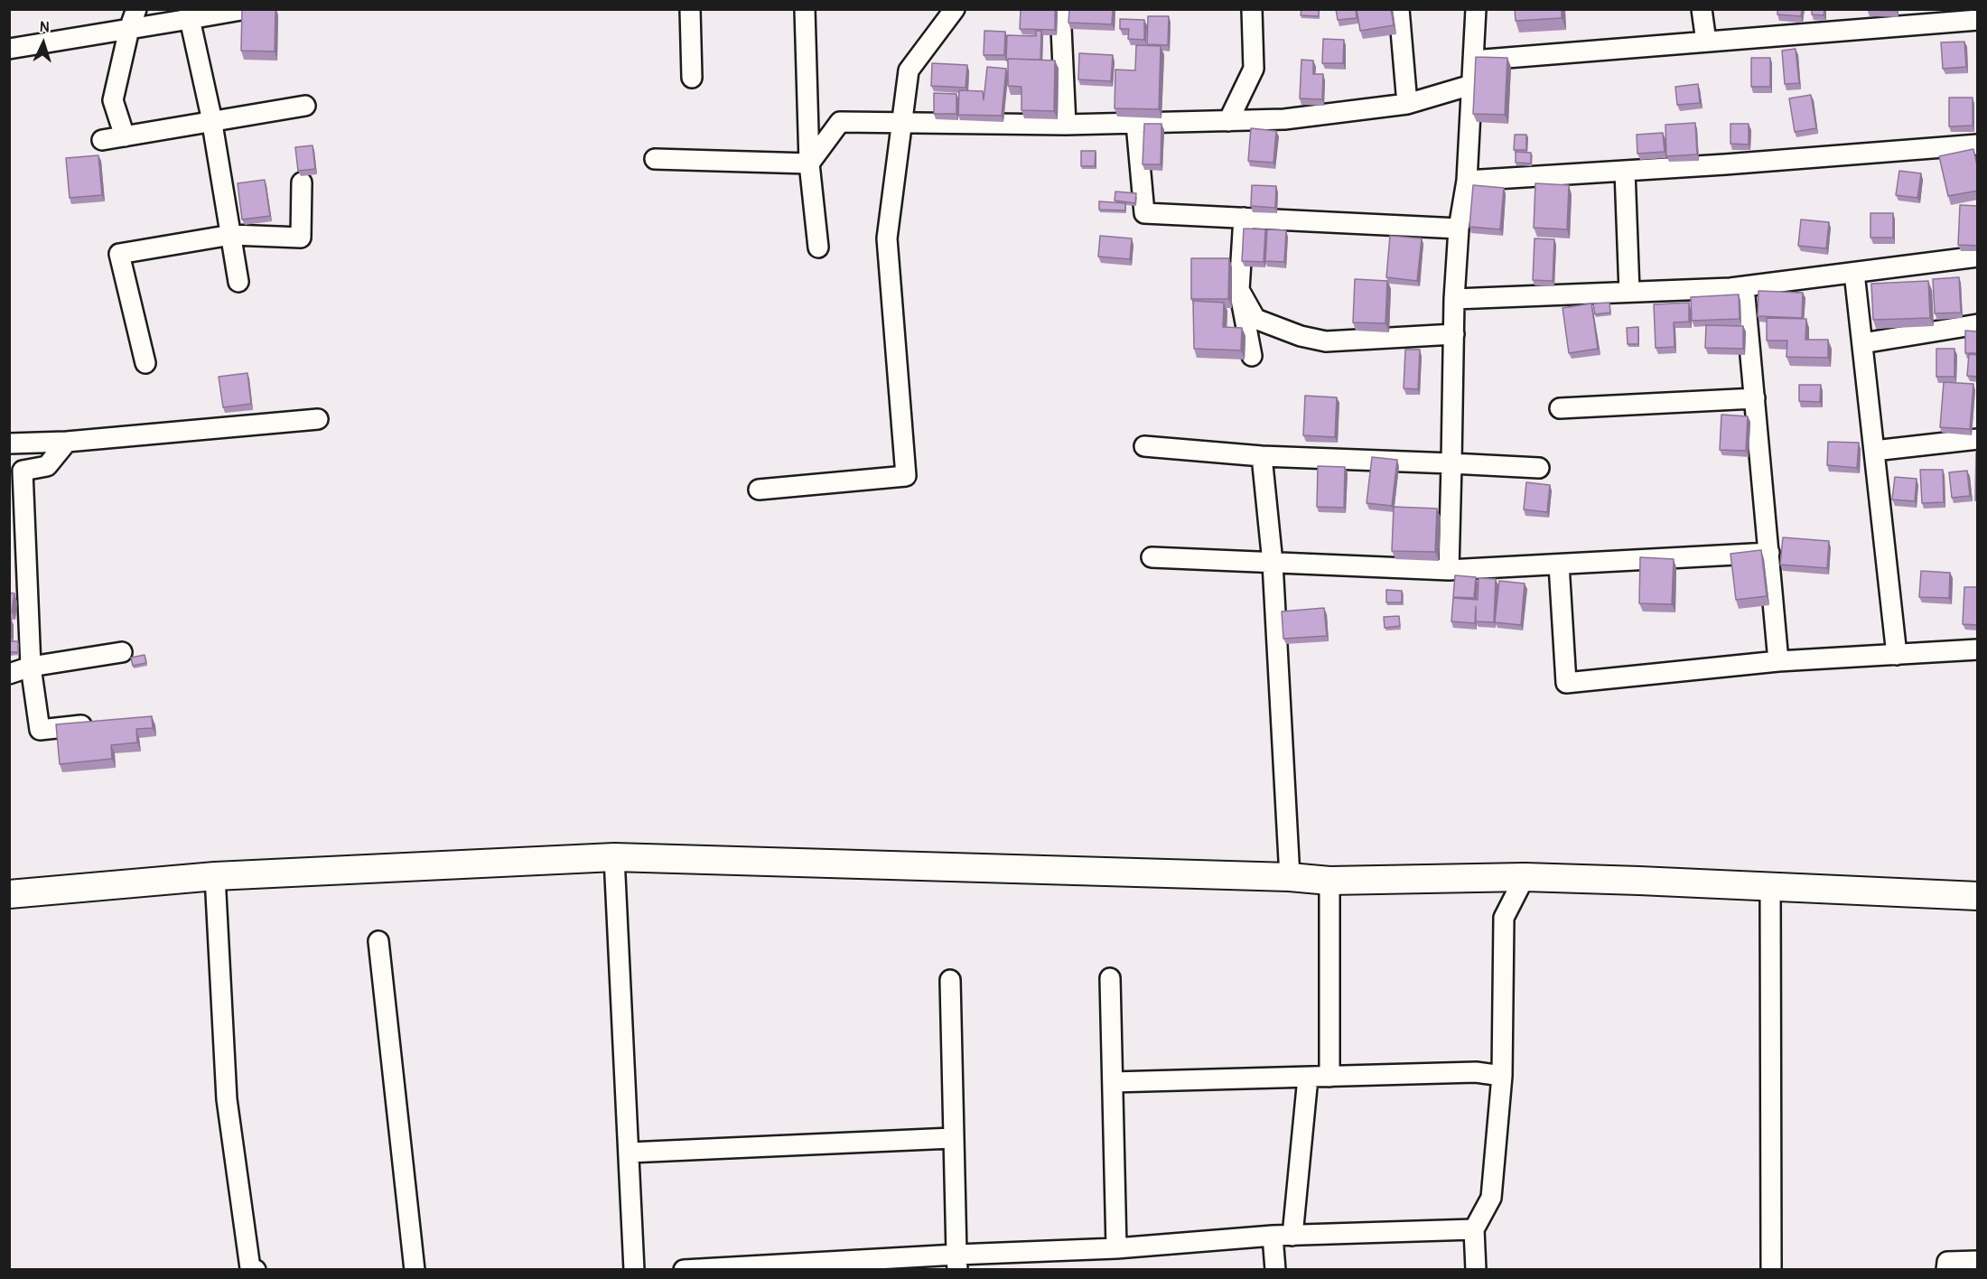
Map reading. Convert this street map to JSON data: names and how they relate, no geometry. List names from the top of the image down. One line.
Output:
{"north":"top"}
